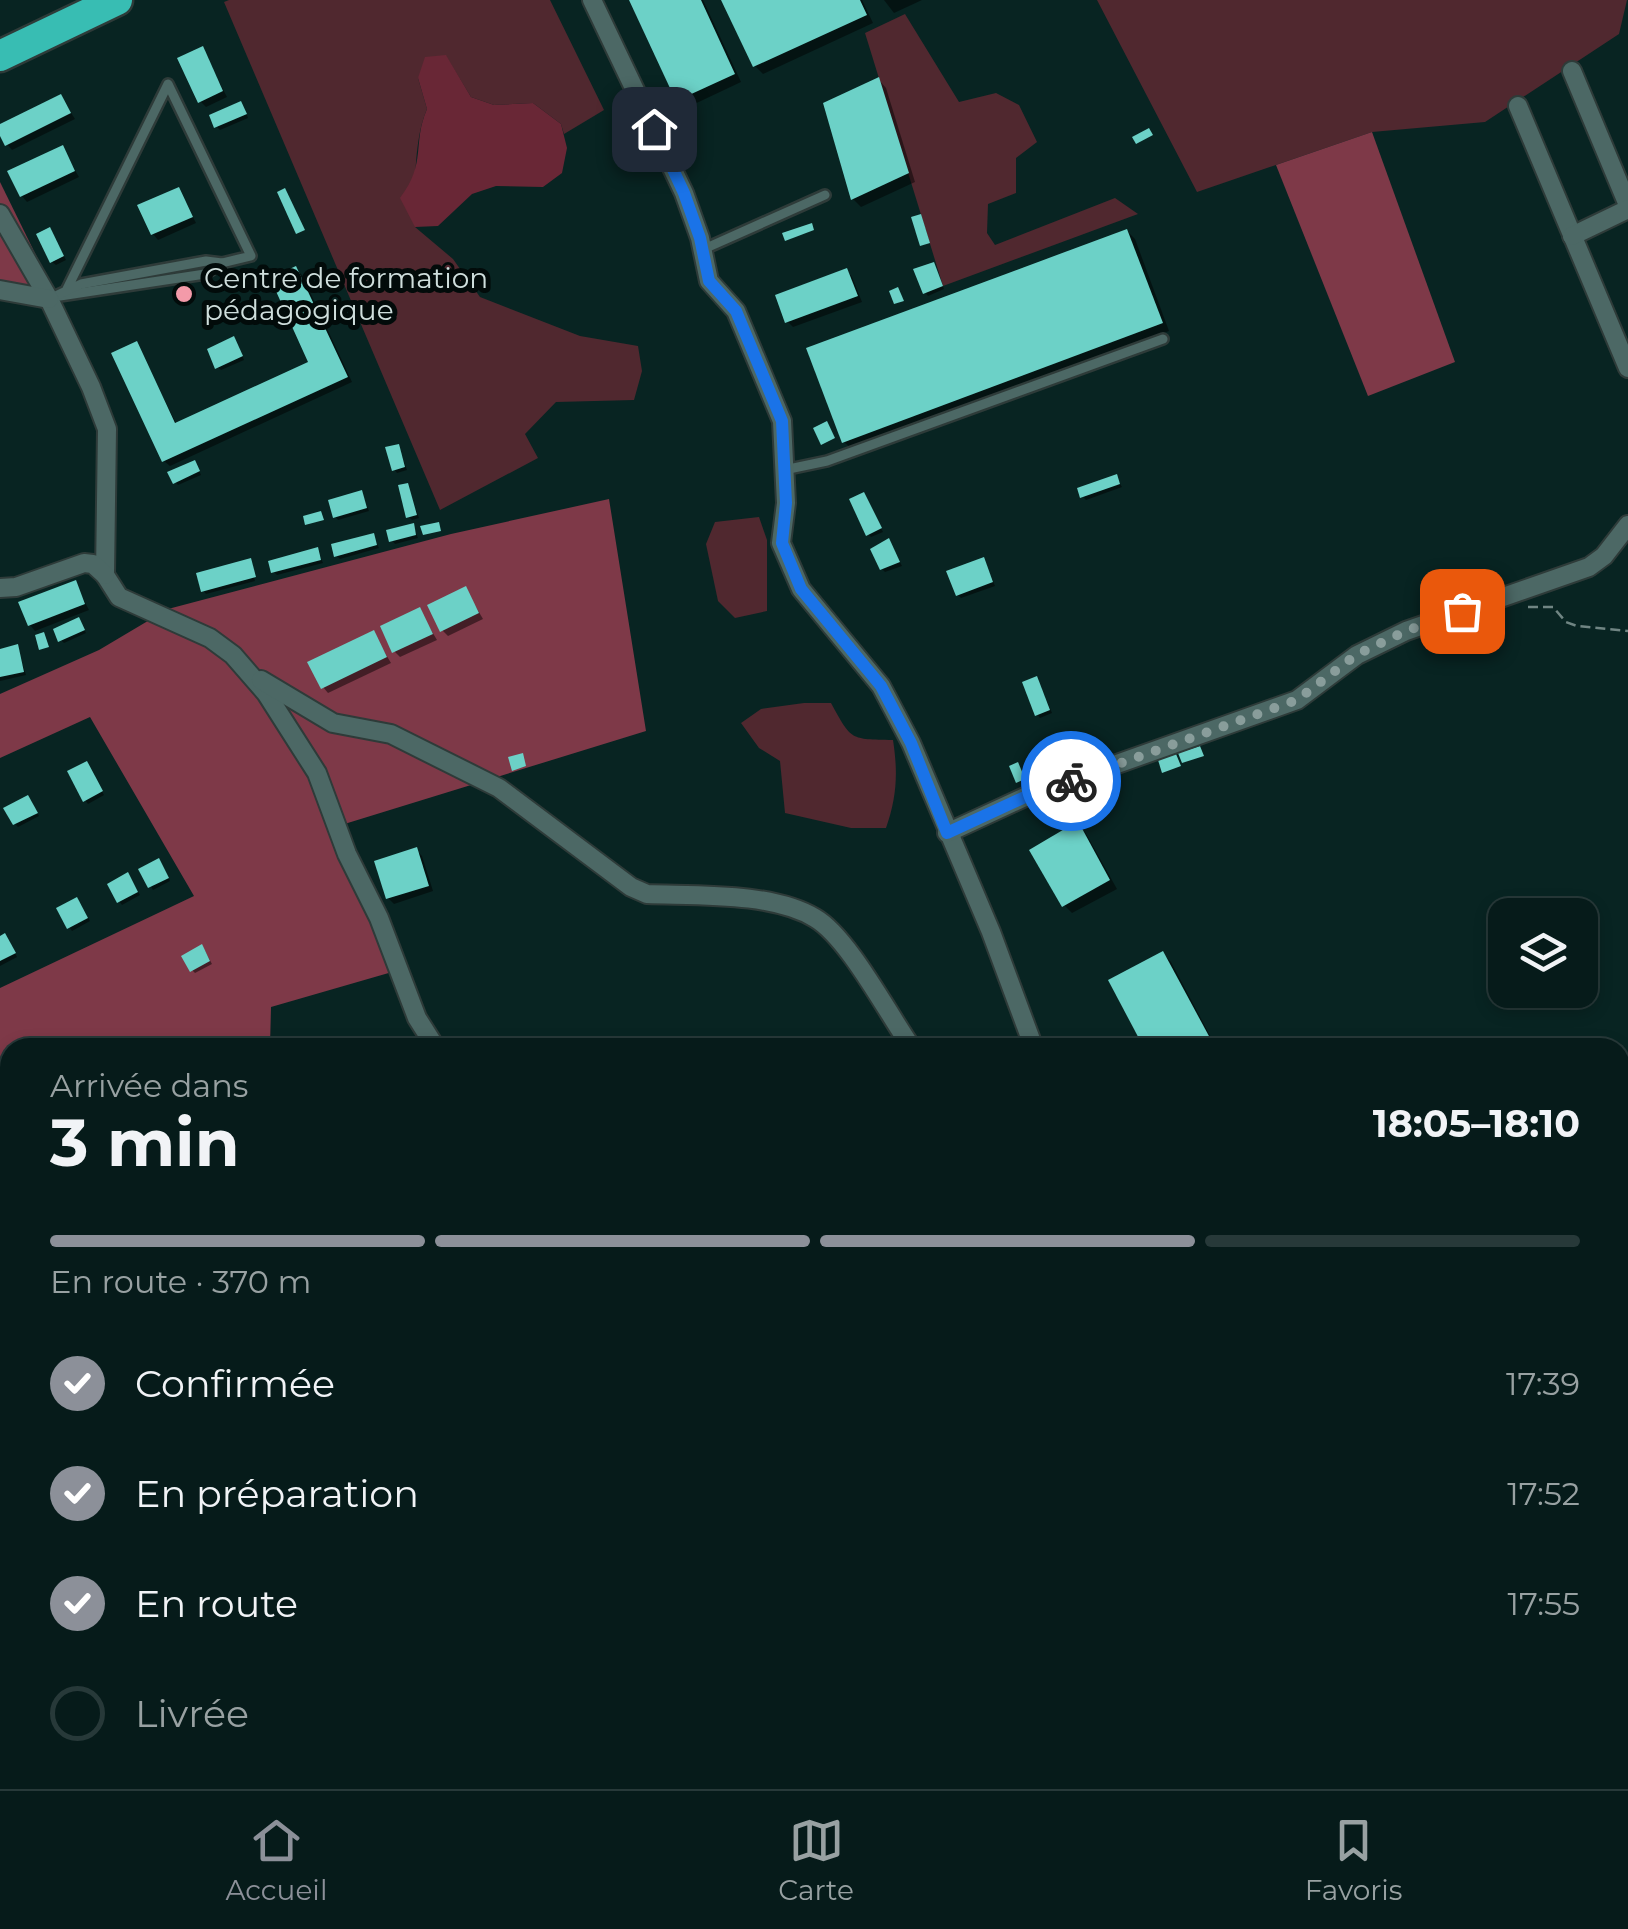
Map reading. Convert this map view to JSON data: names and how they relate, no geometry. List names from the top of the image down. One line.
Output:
{"places":["Centre de formation pédagogique"],"page":{"heading":["3 min","Arrivée dans","18:05–18:10"],"bar":"En route · 370 m","list":[["Confirmée","17:39"],["En préparation","17:52"],["En route","17:55"],"Livrée"],"tabs":["Accueil","Carte","Favoris"]}}
